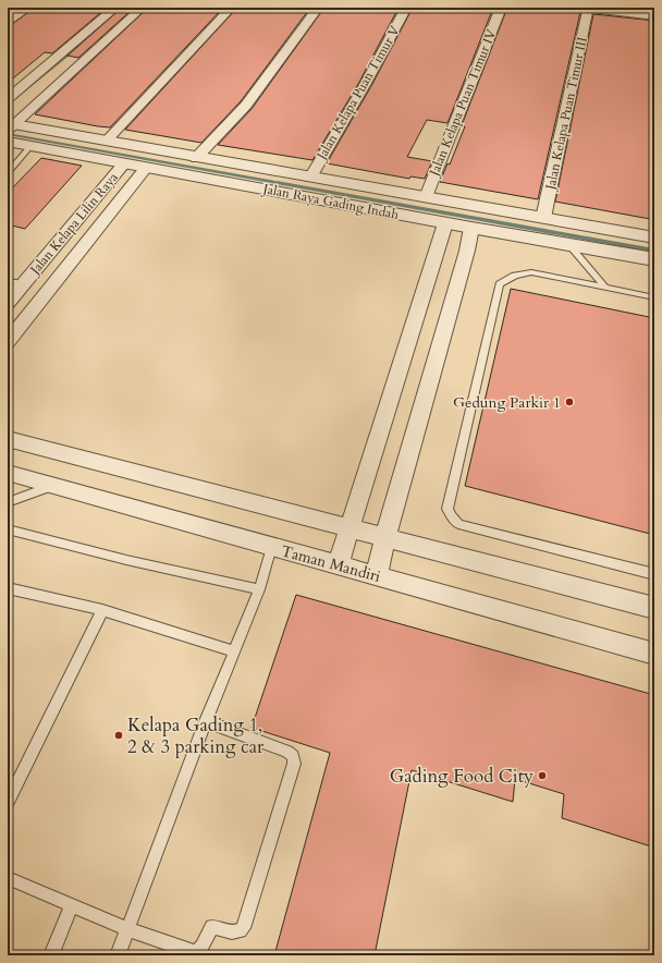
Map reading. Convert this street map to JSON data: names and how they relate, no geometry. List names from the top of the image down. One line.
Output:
{"streets":{"street":["Jalan Kelapa Puan Timur V","Jalan Kelapa Puan Timur IV","Jalan Kelapa Puan Timur III","Jalan Raya Gading Indah","Jalan Kelapa Lilin Raya","Taman Mandiri"]},"crossings":[["Jalan Kelapa Puan Timur V","Jalan Raya Gading Indah"],["Jalan Kelapa Puan Timur IV","Jalan Raya Gading Indah"],["Jalan Kelapa Puan Timur III","Jalan Raya Gading Indah"],["Jalan Raya Gading Indah","Jalan Kelapa Lilin Raya"]],"places":["Gedung Parkir 1","Kelapa Gading 1, 2 & 3 parking car","Gading Food City"]}
